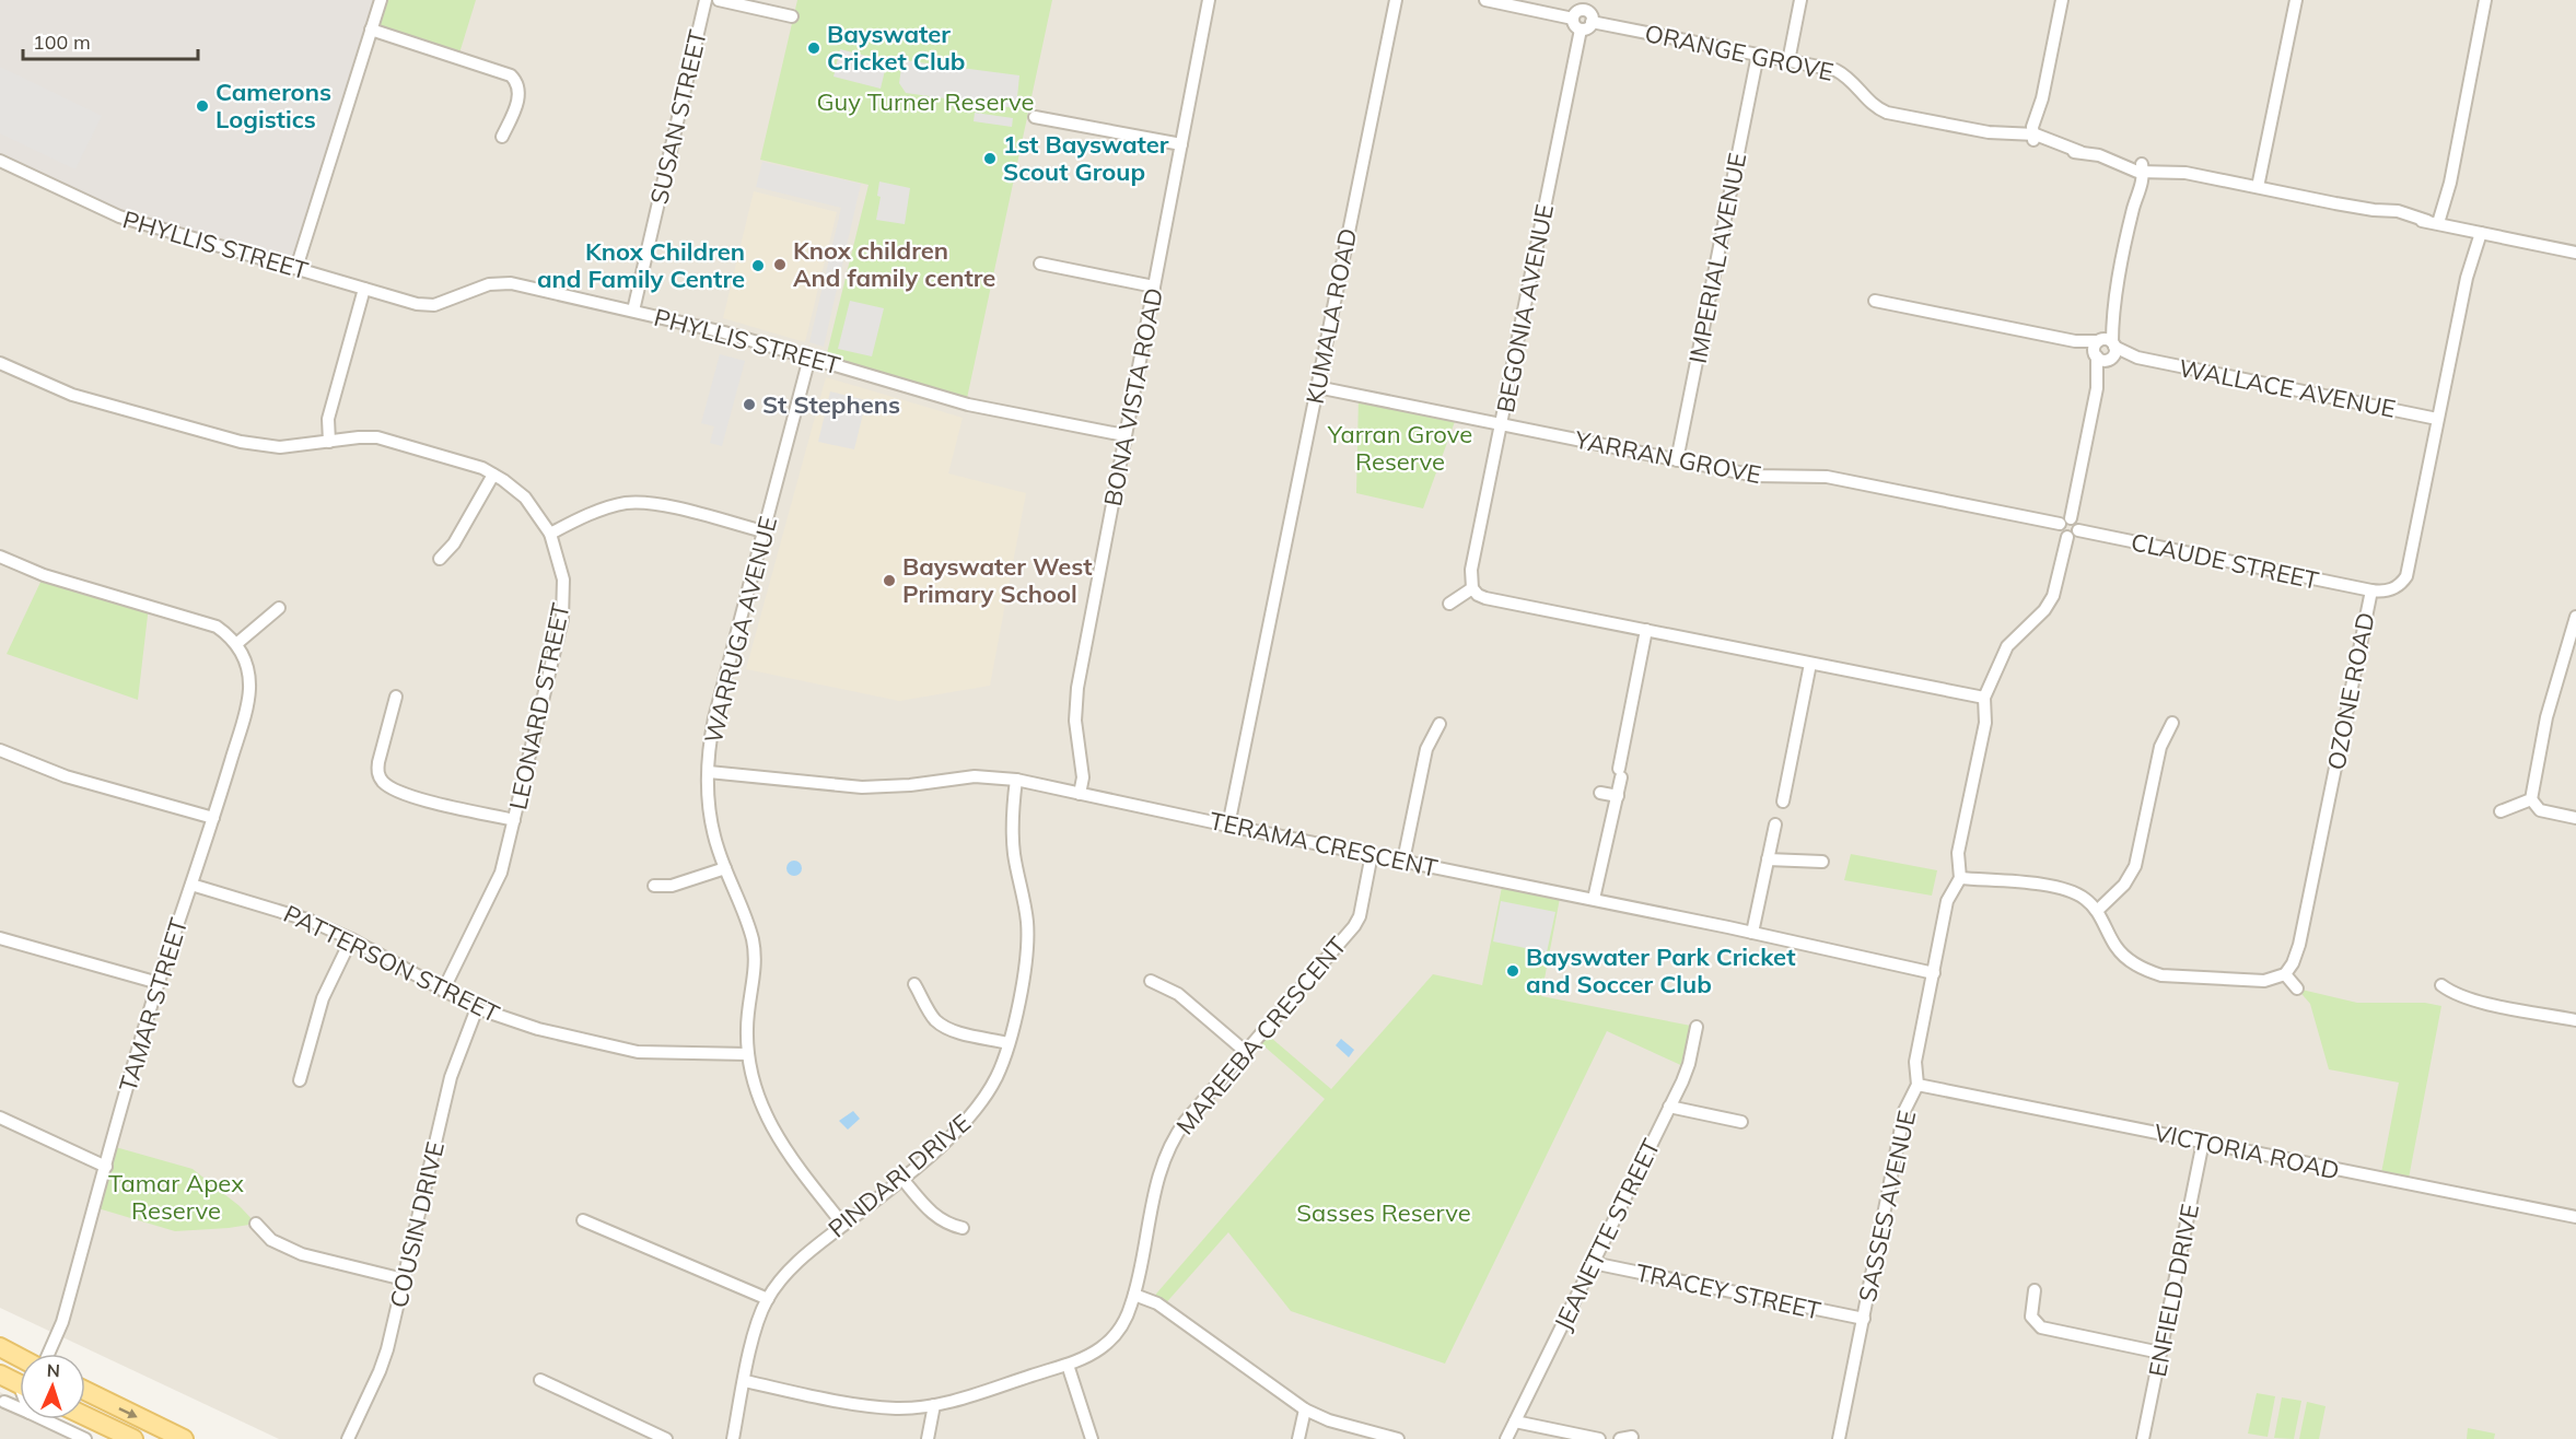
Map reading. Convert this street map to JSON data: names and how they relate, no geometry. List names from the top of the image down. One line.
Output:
{"streets":{"street":["ORANGE GROVE","SUSAN STREET","PHYLLIS STREET","IMPERIAL AVENUE","BEGONIA AVENUE","KUMALA ROAD","WALLACE AVENUE","BONA VISTA ROAD","YARRAN GROVE","CLAUDE STREET","WARRUGA AVENUE","OZONE ROAD","LEONARD STREET","TERAMA CRESCENT","PATTERSON STREET","TAMAR STREET","MAREEBA CRESCENT","VICTORIA ROAD","PINDARI DRIVE","SASSES AVENUE","COUSIN DRIVE","JEANETTE STREET","ENFIELD DRIVE","TRACEY STREET"]},"crossings":[["ORANGE GROVE","IMPERIAL AVENUE"],["ORANGE GROVE","BEGONIA AVENUE"],["ORANGE GROVE","OZONE ROAD"],["SUSAN STREET","PHYLLIS STREET"],["PHYLLIS STREET","BONA VISTA ROAD"],["PHYLLIS STREET","WARRUGA AVENUE"],["IMPERIAL AVENUE","YARRAN GROVE"],["BEGONIA AVENUE","YARRAN GROVE"],["KUMALA ROAD","YARRAN GROVE"],["KUMALA ROAD","TERAMA CRESCENT"],["WALLACE AVENUE","OZONE ROAD"],["BONA VISTA ROAD","TERAMA CRESCENT"],["YARRAN GROVE","CLAUDE STREET"],["YARRAN GROVE","SASSES AVENUE"],["CLAUDE STREET","OZONE ROAD"],["CLAUDE STREET","SASSES AVENUE"],["WARRUGA AVENUE","TERAMA CRESCENT"],["WARRUGA AVENUE","PATTERSON STREET"],["WARRUGA AVENUE","PINDARI DRIVE"],["LEONARD STREET","PATTERSON STREET"],["TERAMA CRESCENT","MAREEBA CRESCENT"],["TERAMA CRESCENT","PINDARI DRIVE"],["TERAMA CRESCENT","SASSES AVENUE"],["PATTERSON STREET","TAMAR STREET"],["PATTERSON STREET","COUSIN DRIVE"],["MAREEBA CRESCENT","PINDARI DRIVE"],["VICTORIA ROAD","SASSES AVENUE"],["VICTORIA ROAD","ENFIELD DRIVE"],["SASSES AVENUE","TRACEY STREET"],["JEANETTE STREET","TRACEY STREET"]],"parks":["Guy Turner Reserve","Yarran Grove Reserve","Tamar Apex Reserve","Sasses Reserve"],"places":["Bayswater Cricket Club","Camerons Logistics","1st Bayswater Scout Group","Knox children And family centre","Knox Children and Family Centre","St Stephens","Bayswater West Primary School","Bayswater Park Cricket and Soccer Club"],"scale_bar":"100 m","north":"top"}
